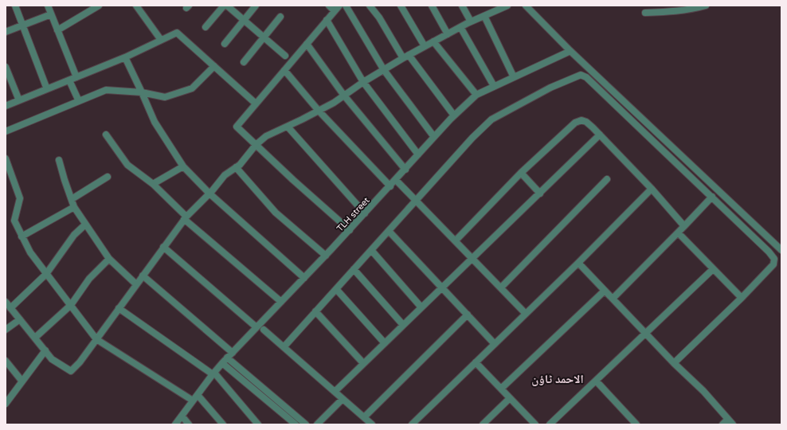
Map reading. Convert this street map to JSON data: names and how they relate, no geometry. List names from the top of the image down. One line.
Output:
{"streets":{"street":["TLH street"]},"districts":["الاحمد ٹاؤن"]}
